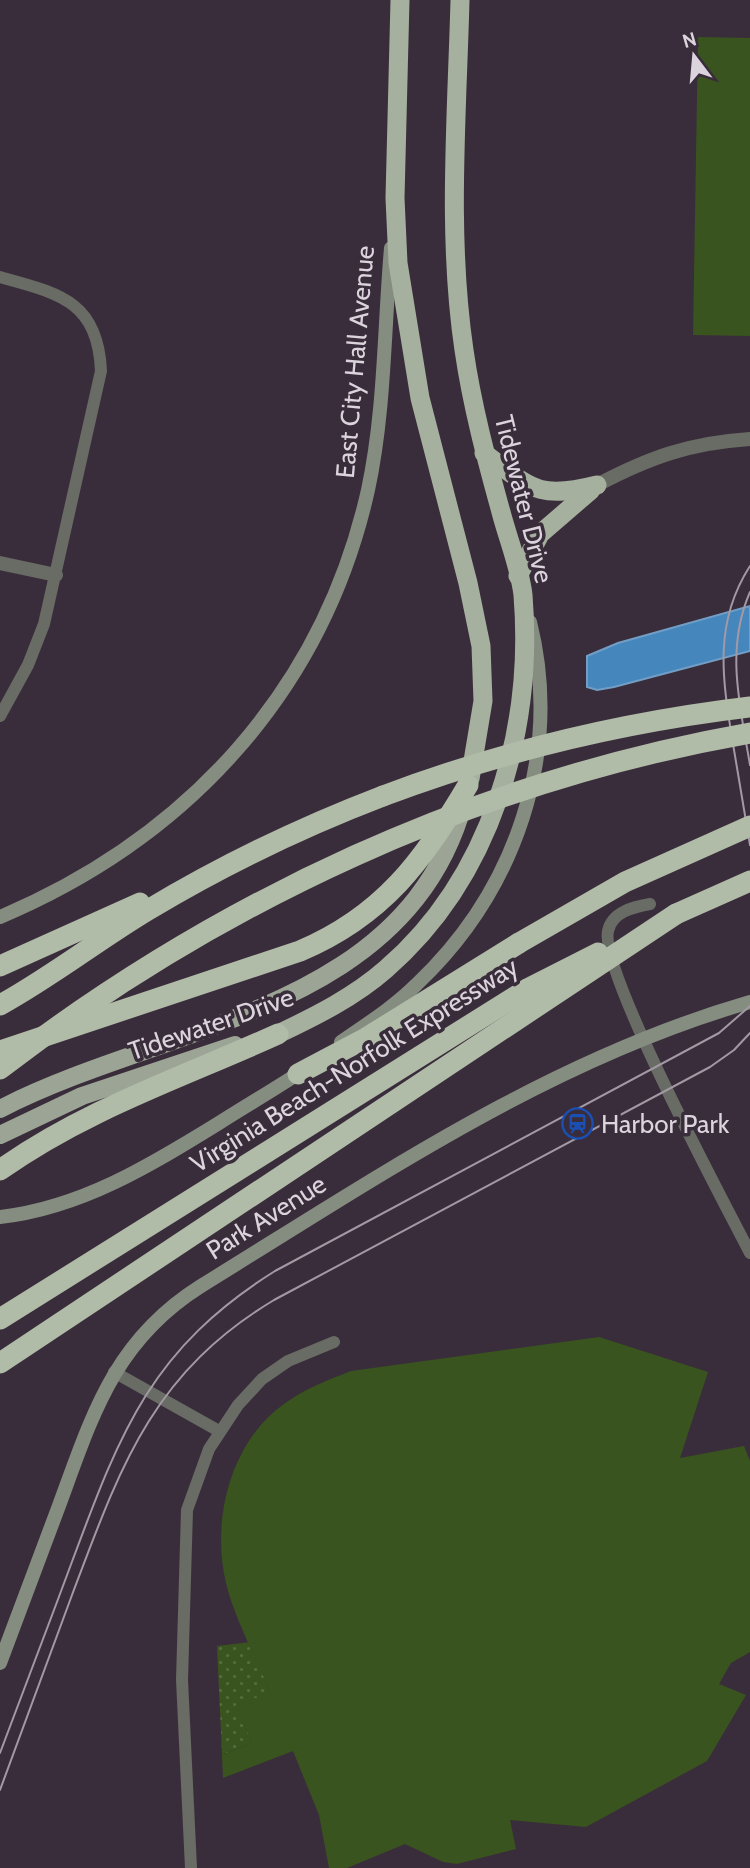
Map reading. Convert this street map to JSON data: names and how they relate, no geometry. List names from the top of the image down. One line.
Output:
{"streets":{"highway":["Tidewater Drive","Virginia Beach-Norfolk Expressway"],"main road":["East City Hall Avenue","Park Avenue"]},"crossings":[["East City Hall Avenue","Tidewater Drive"]],"places":{"station":["Harbor Park"]},"north":"top"}
